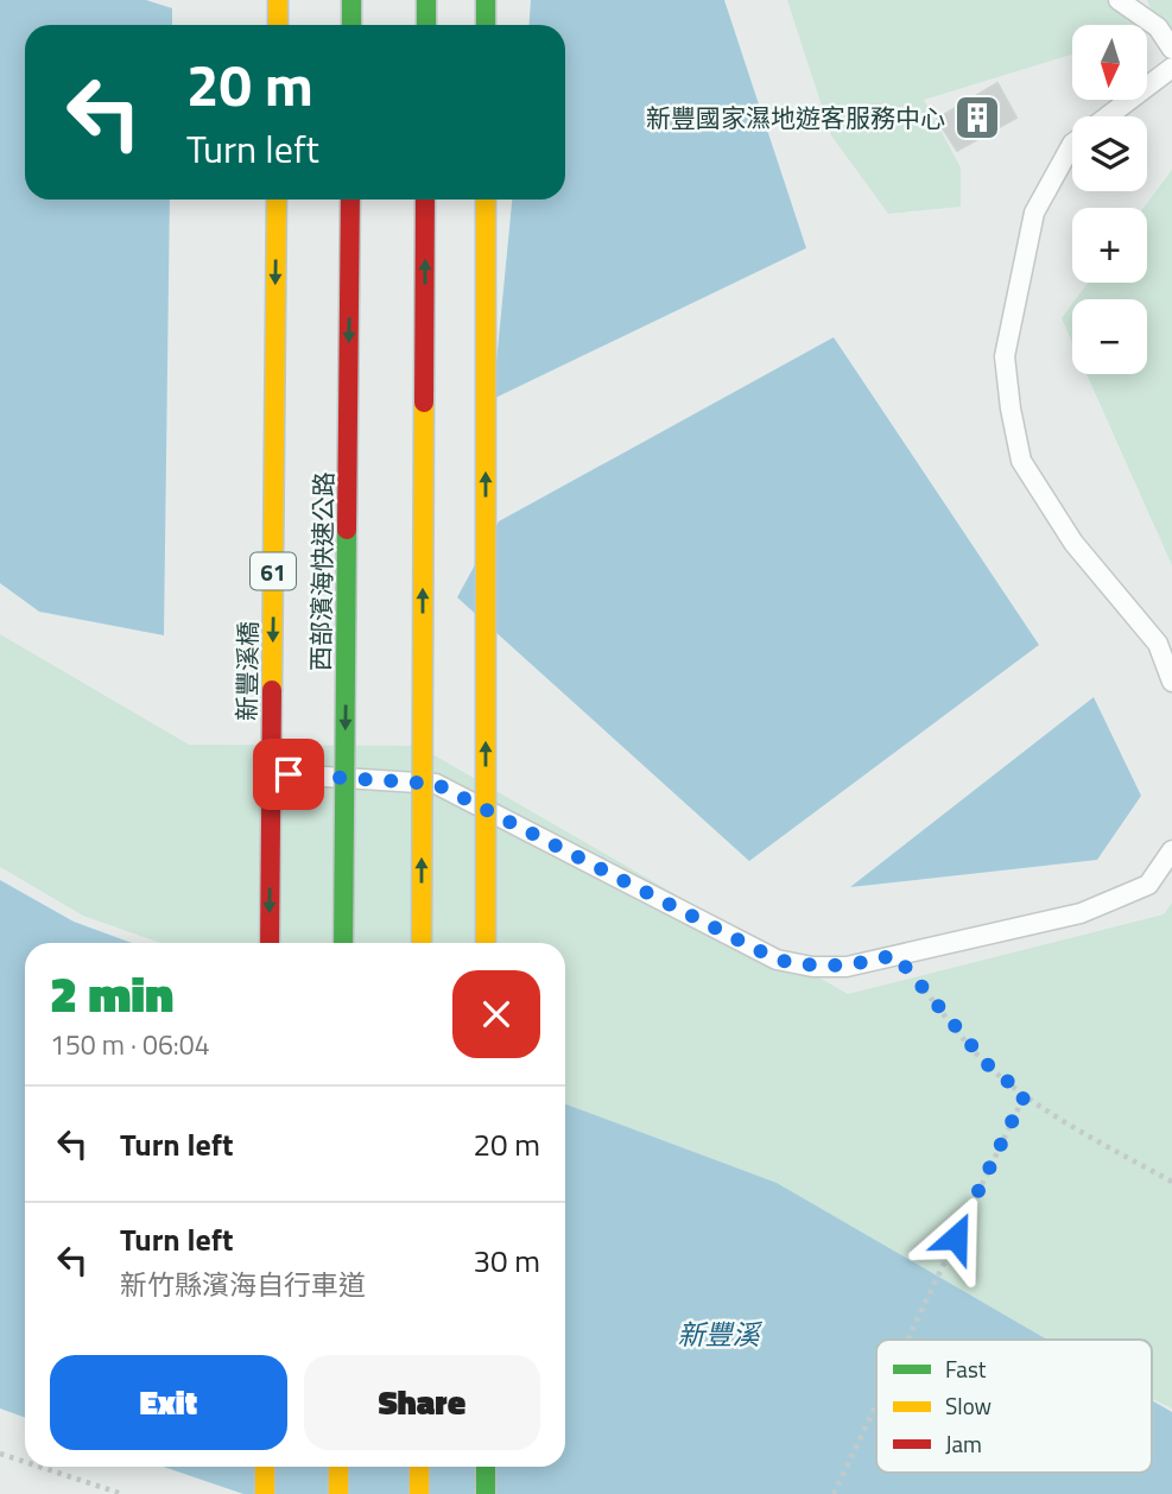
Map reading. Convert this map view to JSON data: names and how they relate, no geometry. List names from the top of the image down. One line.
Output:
{"streets":{"main road":["61","西部濱海快速公路","新豐溪橋"]},"water":["新豐溪"],"places":{"building":["新豐國家濕地遊客服務中心"]},"legend":["Fast","Slow","Jam"],"north":"bottom","page":{"map_buttons":["+","−"],"turn":["20 m","Turn left"],"heading":["2 min","150 m · 06:04"],"list":[{"name":"Turn left","value":"20 m"},{"name":"Turn left","note":"新竹縣濱海自行車道","value":"30 m"}],"buttons":["Exit","Share"]}}
